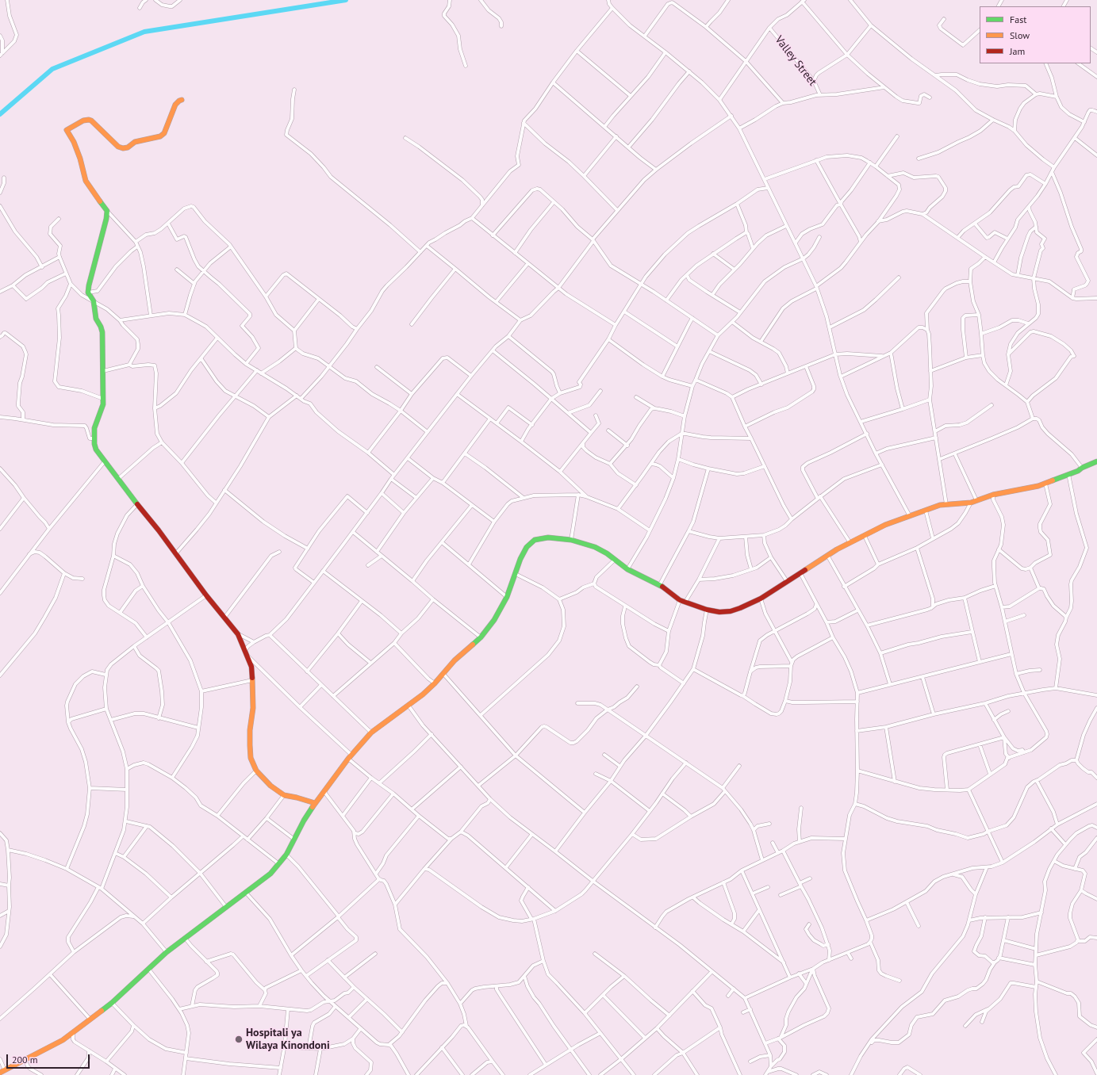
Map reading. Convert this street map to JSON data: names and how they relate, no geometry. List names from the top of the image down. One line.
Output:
{"streets":{"street":["Valley Street"]},"places":["Hospitali ya Wilaya Kinondoni"],"legend":["Fast","Slow","Jam"],"scale_bar":"200 m"}
